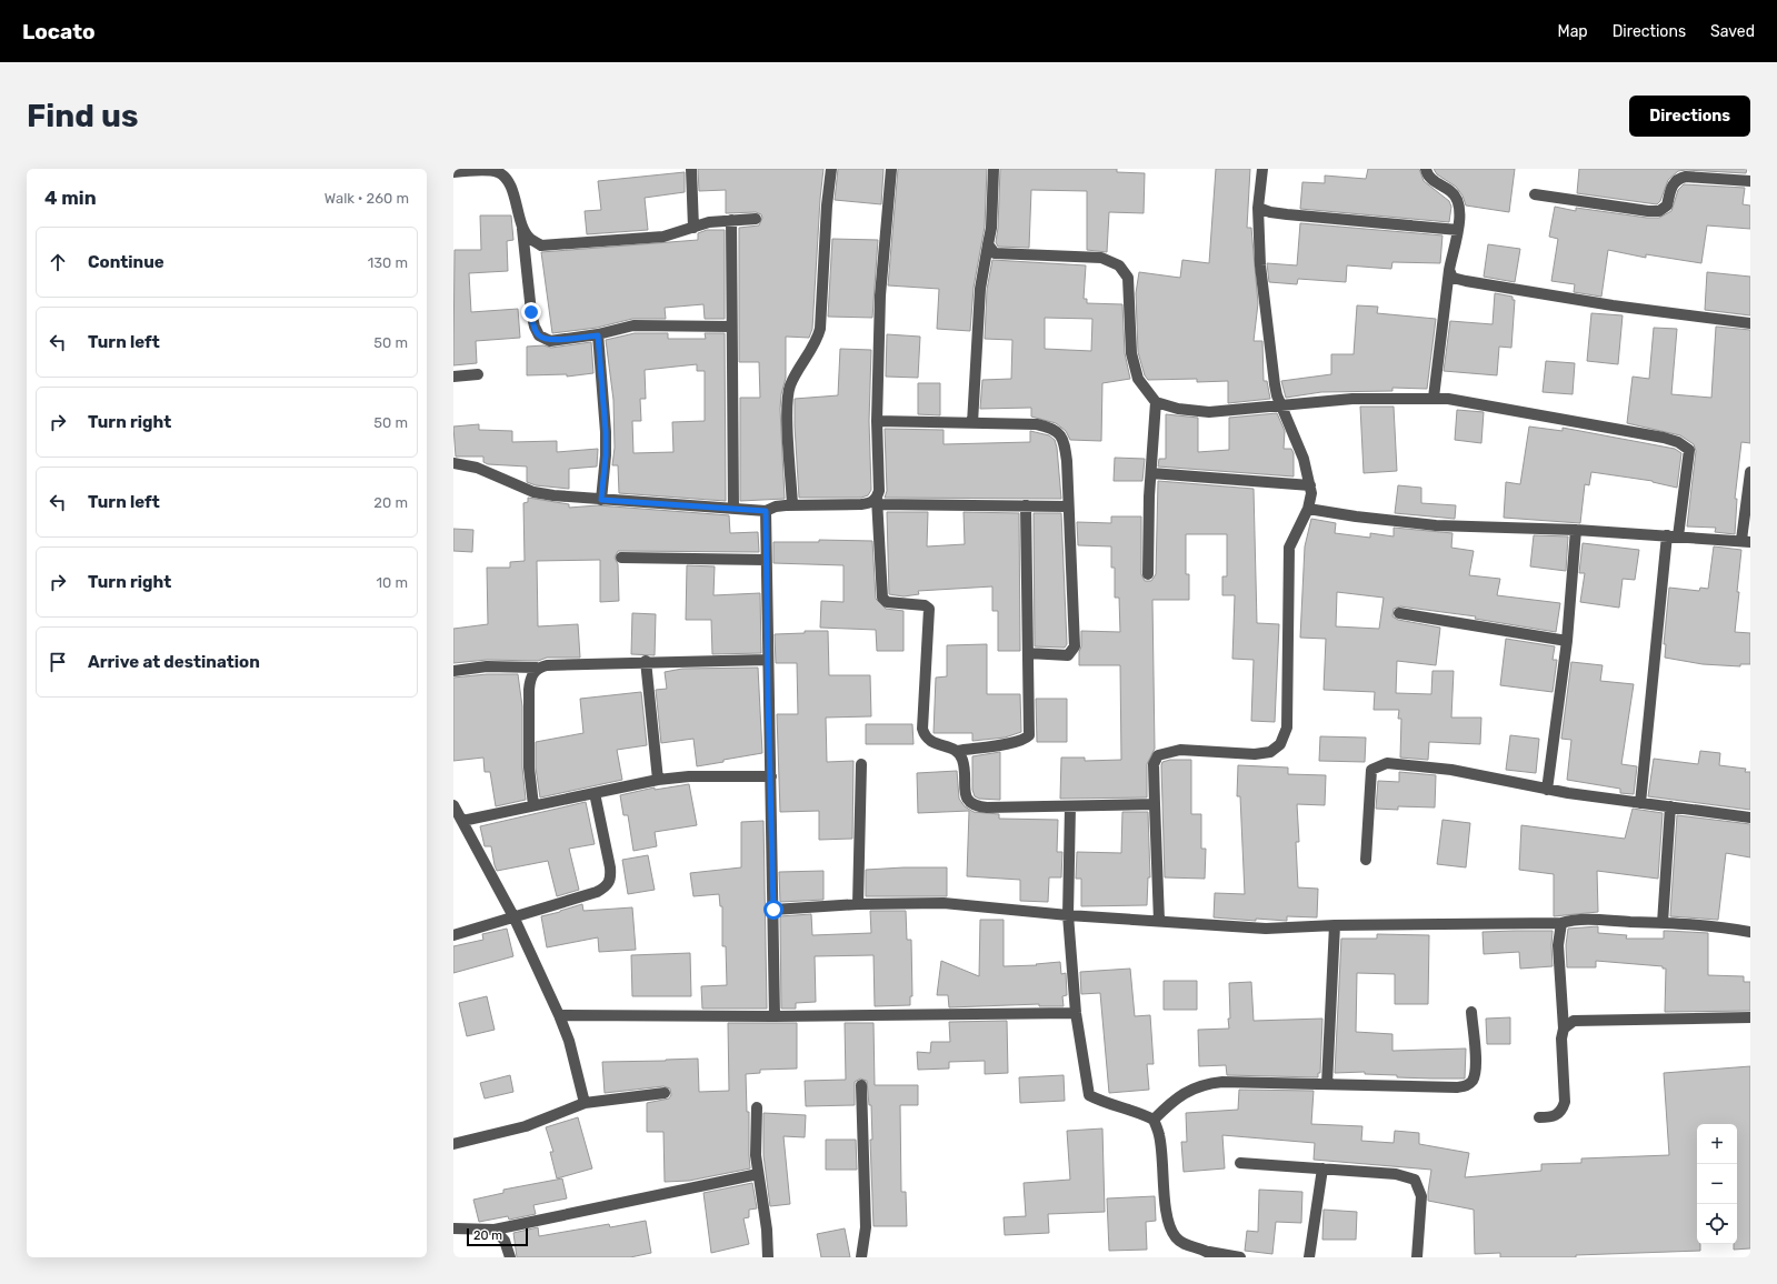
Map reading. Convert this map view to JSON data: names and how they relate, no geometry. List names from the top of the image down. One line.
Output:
{"scale_bar":"20 m","page":{"header":"Locato","nav":["Map","Directions","Saved"],"buttons":"Directions","title":"Find us","heading":["4 min","Walk · 260 m"],"list":[["Continue","130 m"],["Turn left","50 m"],["Turn right","50 m"],["Turn left","20 m"],["Turn right","10 m"],"Arrive at destination"],"map_buttons":["+","−"],"scale":"20 m"}}
